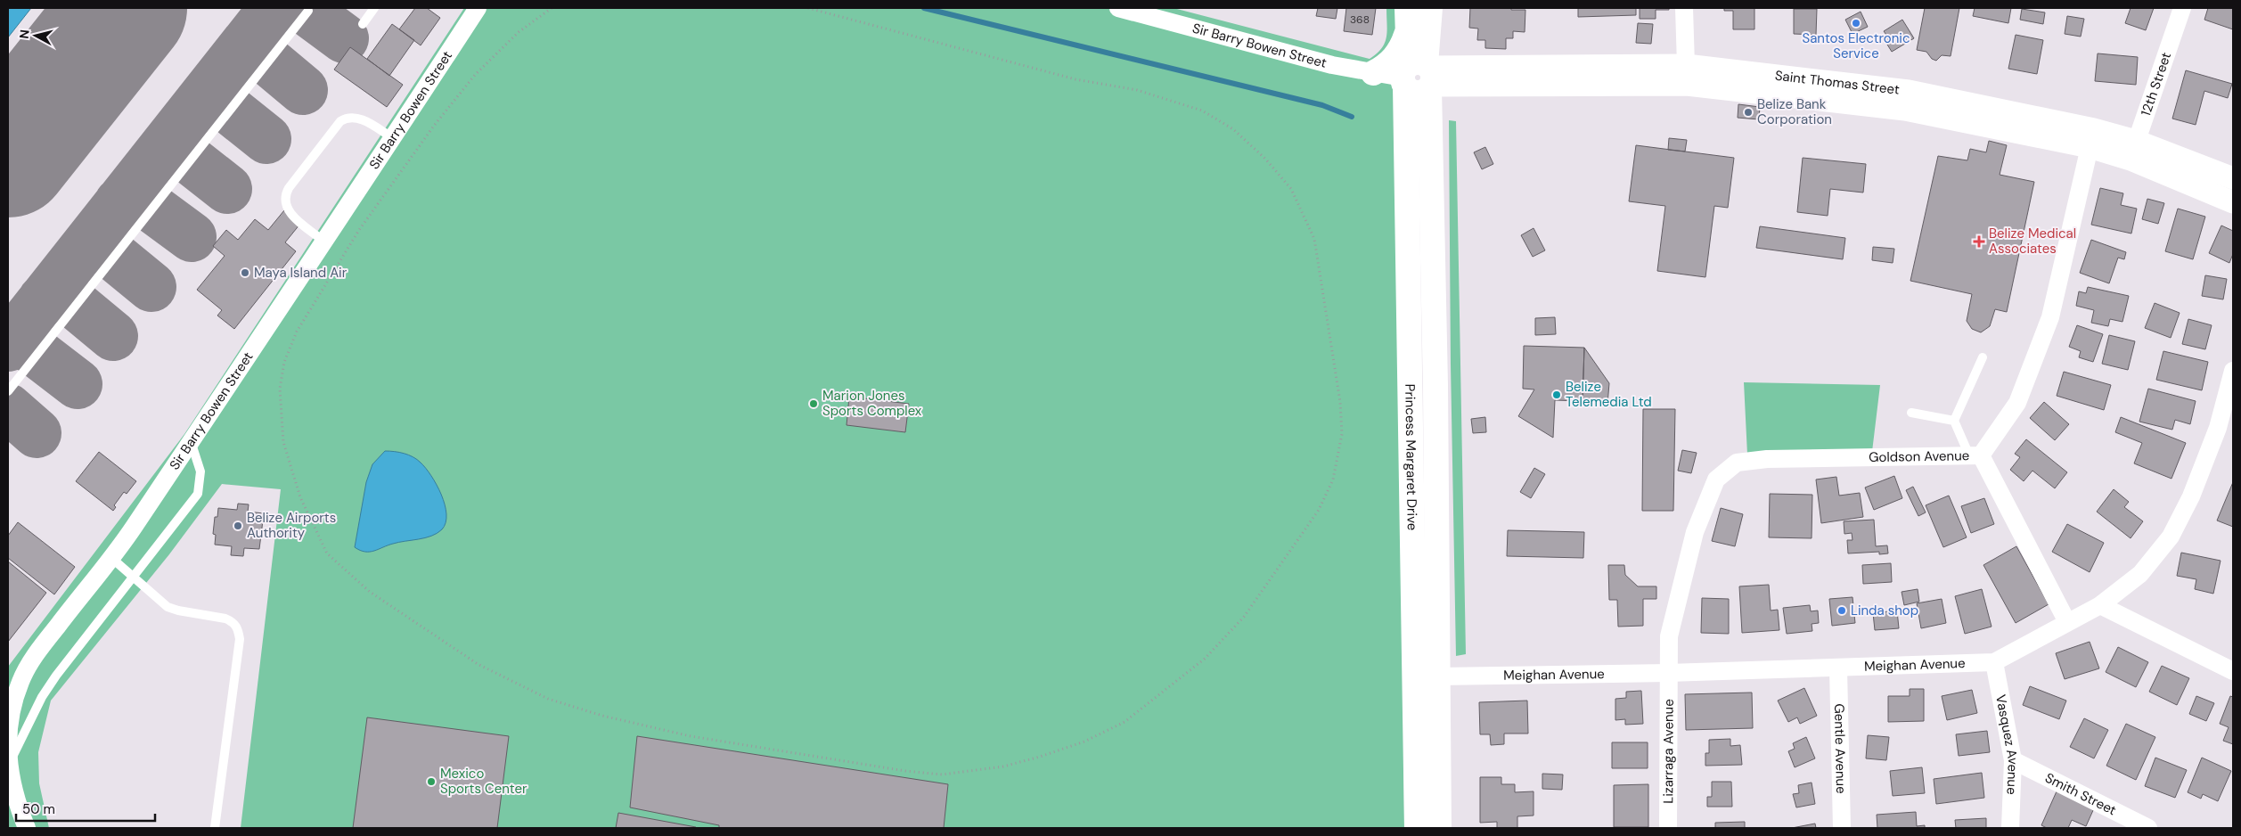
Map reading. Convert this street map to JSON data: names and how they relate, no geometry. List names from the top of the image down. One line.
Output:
{"streets":{"main road":["Princess Margaret Drive"],"street":["Sir Barry Bowen Street","Saint Thomas Street","12th Street","Goldson Avenue","Meighan Avenue","Vasquez Avenue","Gentle Avenue","Lizarraga Avenue","Smith Street"]},"crossings":[["Sir Barry Bowen Street","Saint Thomas Street"],["Sir Barry Bowen Street","Princess Margaret Drive"],["Saint Thomas Street","12th Street"],["Saint Thomas Street","Goldson Avenue"],["Saint Thomas Street","Princess Margaret Drive"],["Goldson Avenue","Meighan Avenue"],["Goldson Avenue","Lizarraga Avenue"],["Princess Margaret Drive","Meighan Avenue"],["Meighan Avenue","Vasquez Avenue"],["Meighan Avenue","Gentle Avenue"],["Meighan Avenue","Lizarraga Avenue"],["Vasquez Avenue","Smith Street"]],"places":{"other":["Santos Electronic Service","Belize Bank Corporation","Maya Island Air","Belize Telemedia Ltd","Marion Jones Sports Complex","Belize Airports Authority","Linda shop","Mexico Sports Center"],"health":["Belize Medical Associates"]},"house_numbers":["368"],"scale_bar":"50 m","north":"left"}
